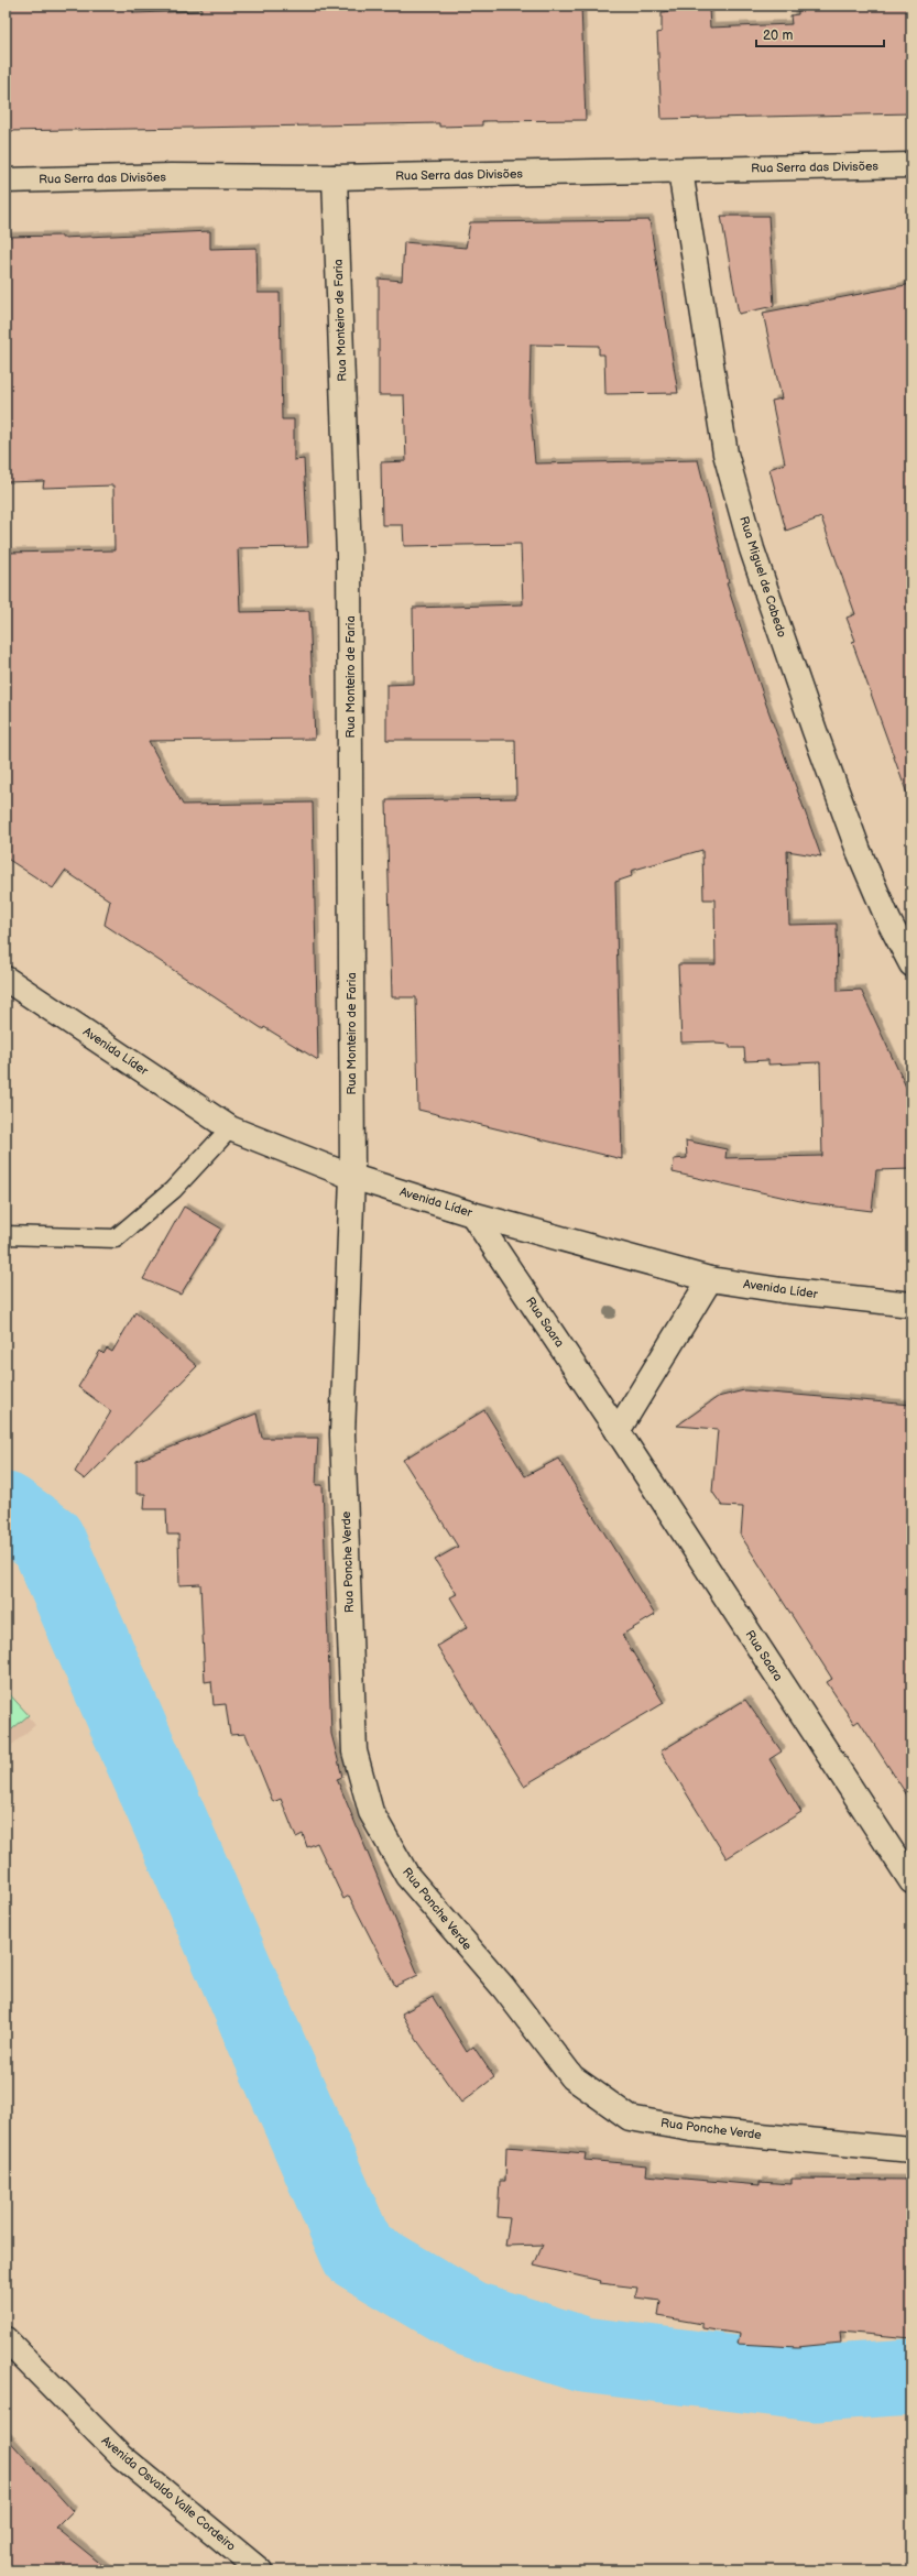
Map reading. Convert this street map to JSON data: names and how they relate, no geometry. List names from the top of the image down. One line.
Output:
{"streets":{"street":["Rua Serra das Divisões","Rua Monteiro de Faria","Rua Miguel de Cabedo","Avenida Líder","Rua Saara","Rua Ponche Verde","Avenida Osvaldo Valle Cordeiro"]},"crossings":[["Rua Serra das Divisões","Rua Monteiro de Faria"],["Rua Serra das Divisões","Rua Miguel de Cabedo"],["Rua Monteiro de Faria","Avenida Líder"],["Rua Monteiro de Faria","Rua Ponche Verde"],["Avenida Líder","Rua Saara"],["Avenida Líder","Rua Ponche Verde"]],"scale_bar":"20 m"}
